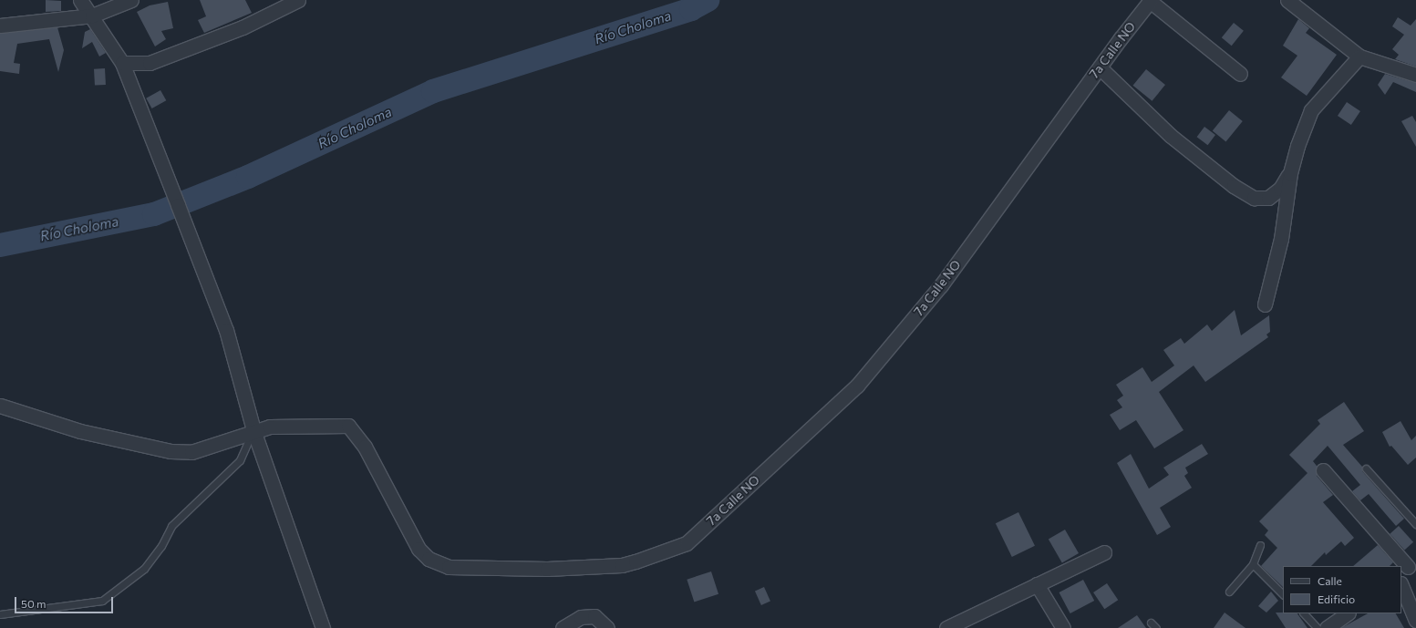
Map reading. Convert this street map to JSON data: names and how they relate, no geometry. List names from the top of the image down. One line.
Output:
{"streets":{"street":["7a Calle NO"]},"water":["Río Choloma"],"legend":["Calle","Edificio"],"scale_bar":"50 m"}
